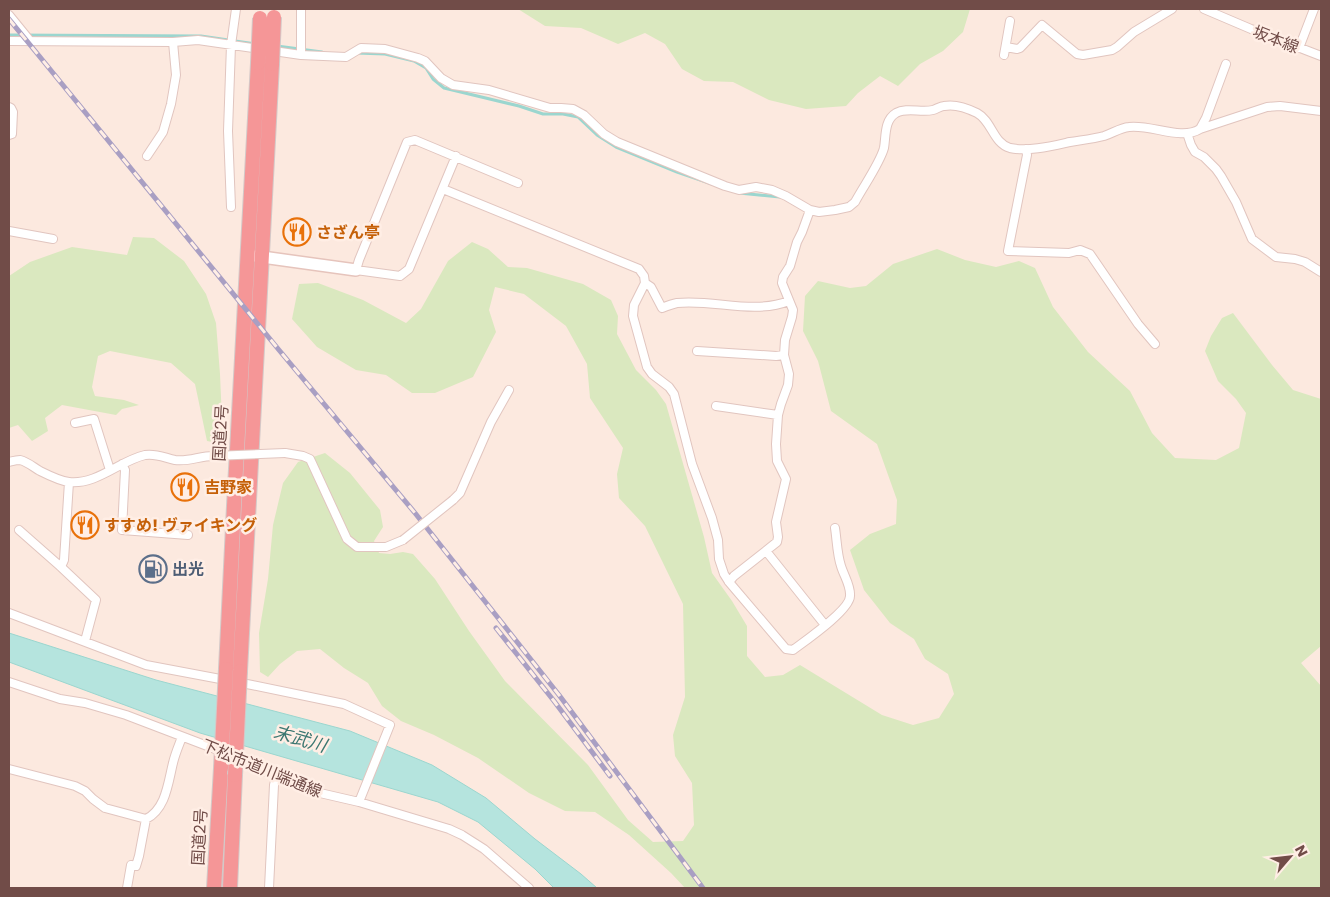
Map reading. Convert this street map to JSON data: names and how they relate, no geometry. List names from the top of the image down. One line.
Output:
{"streets":{"highway":["国道2号"],"street":["坂本線","下松市道川端通線"]},"water":["末武川"],"places":{"restaurant":["さざん亭","吉野家","すすめ! ヴァイキング"],"fuel station":["出光"]},"north":"top right"}
